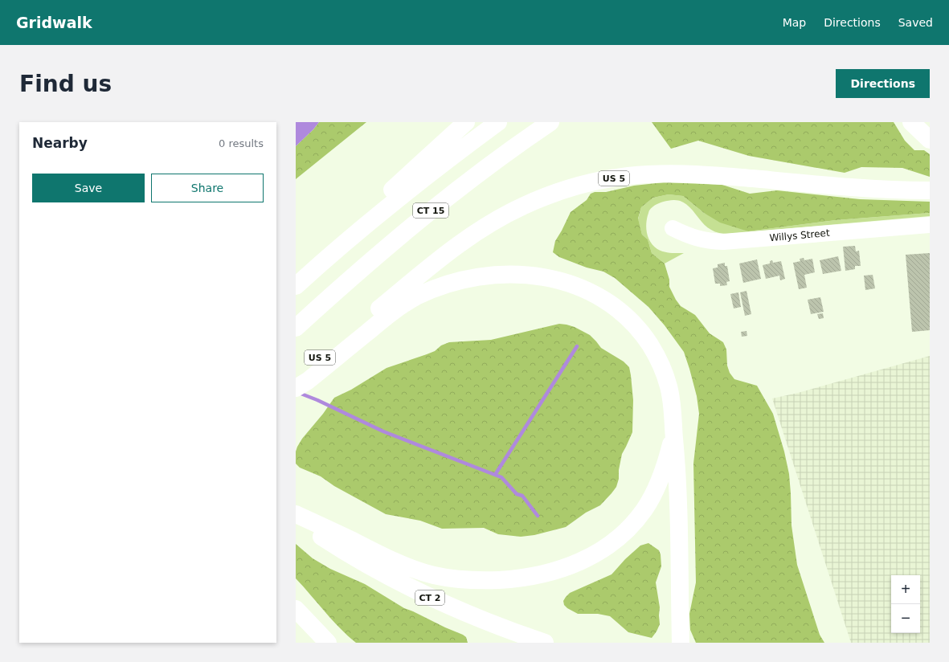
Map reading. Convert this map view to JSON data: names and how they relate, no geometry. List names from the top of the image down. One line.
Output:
{"streets":{"highway":["US 5","CT 15","CT 2"],"street":["Willys Street"]},"page":{"header":"Gridwalk","nav":["Map","Directions","Saved"],"buttons":["Directions",["Save","Share"]],"title":"Find us","heading":["Nearby","0 results"],"map_buttons":["+","−"]}}
